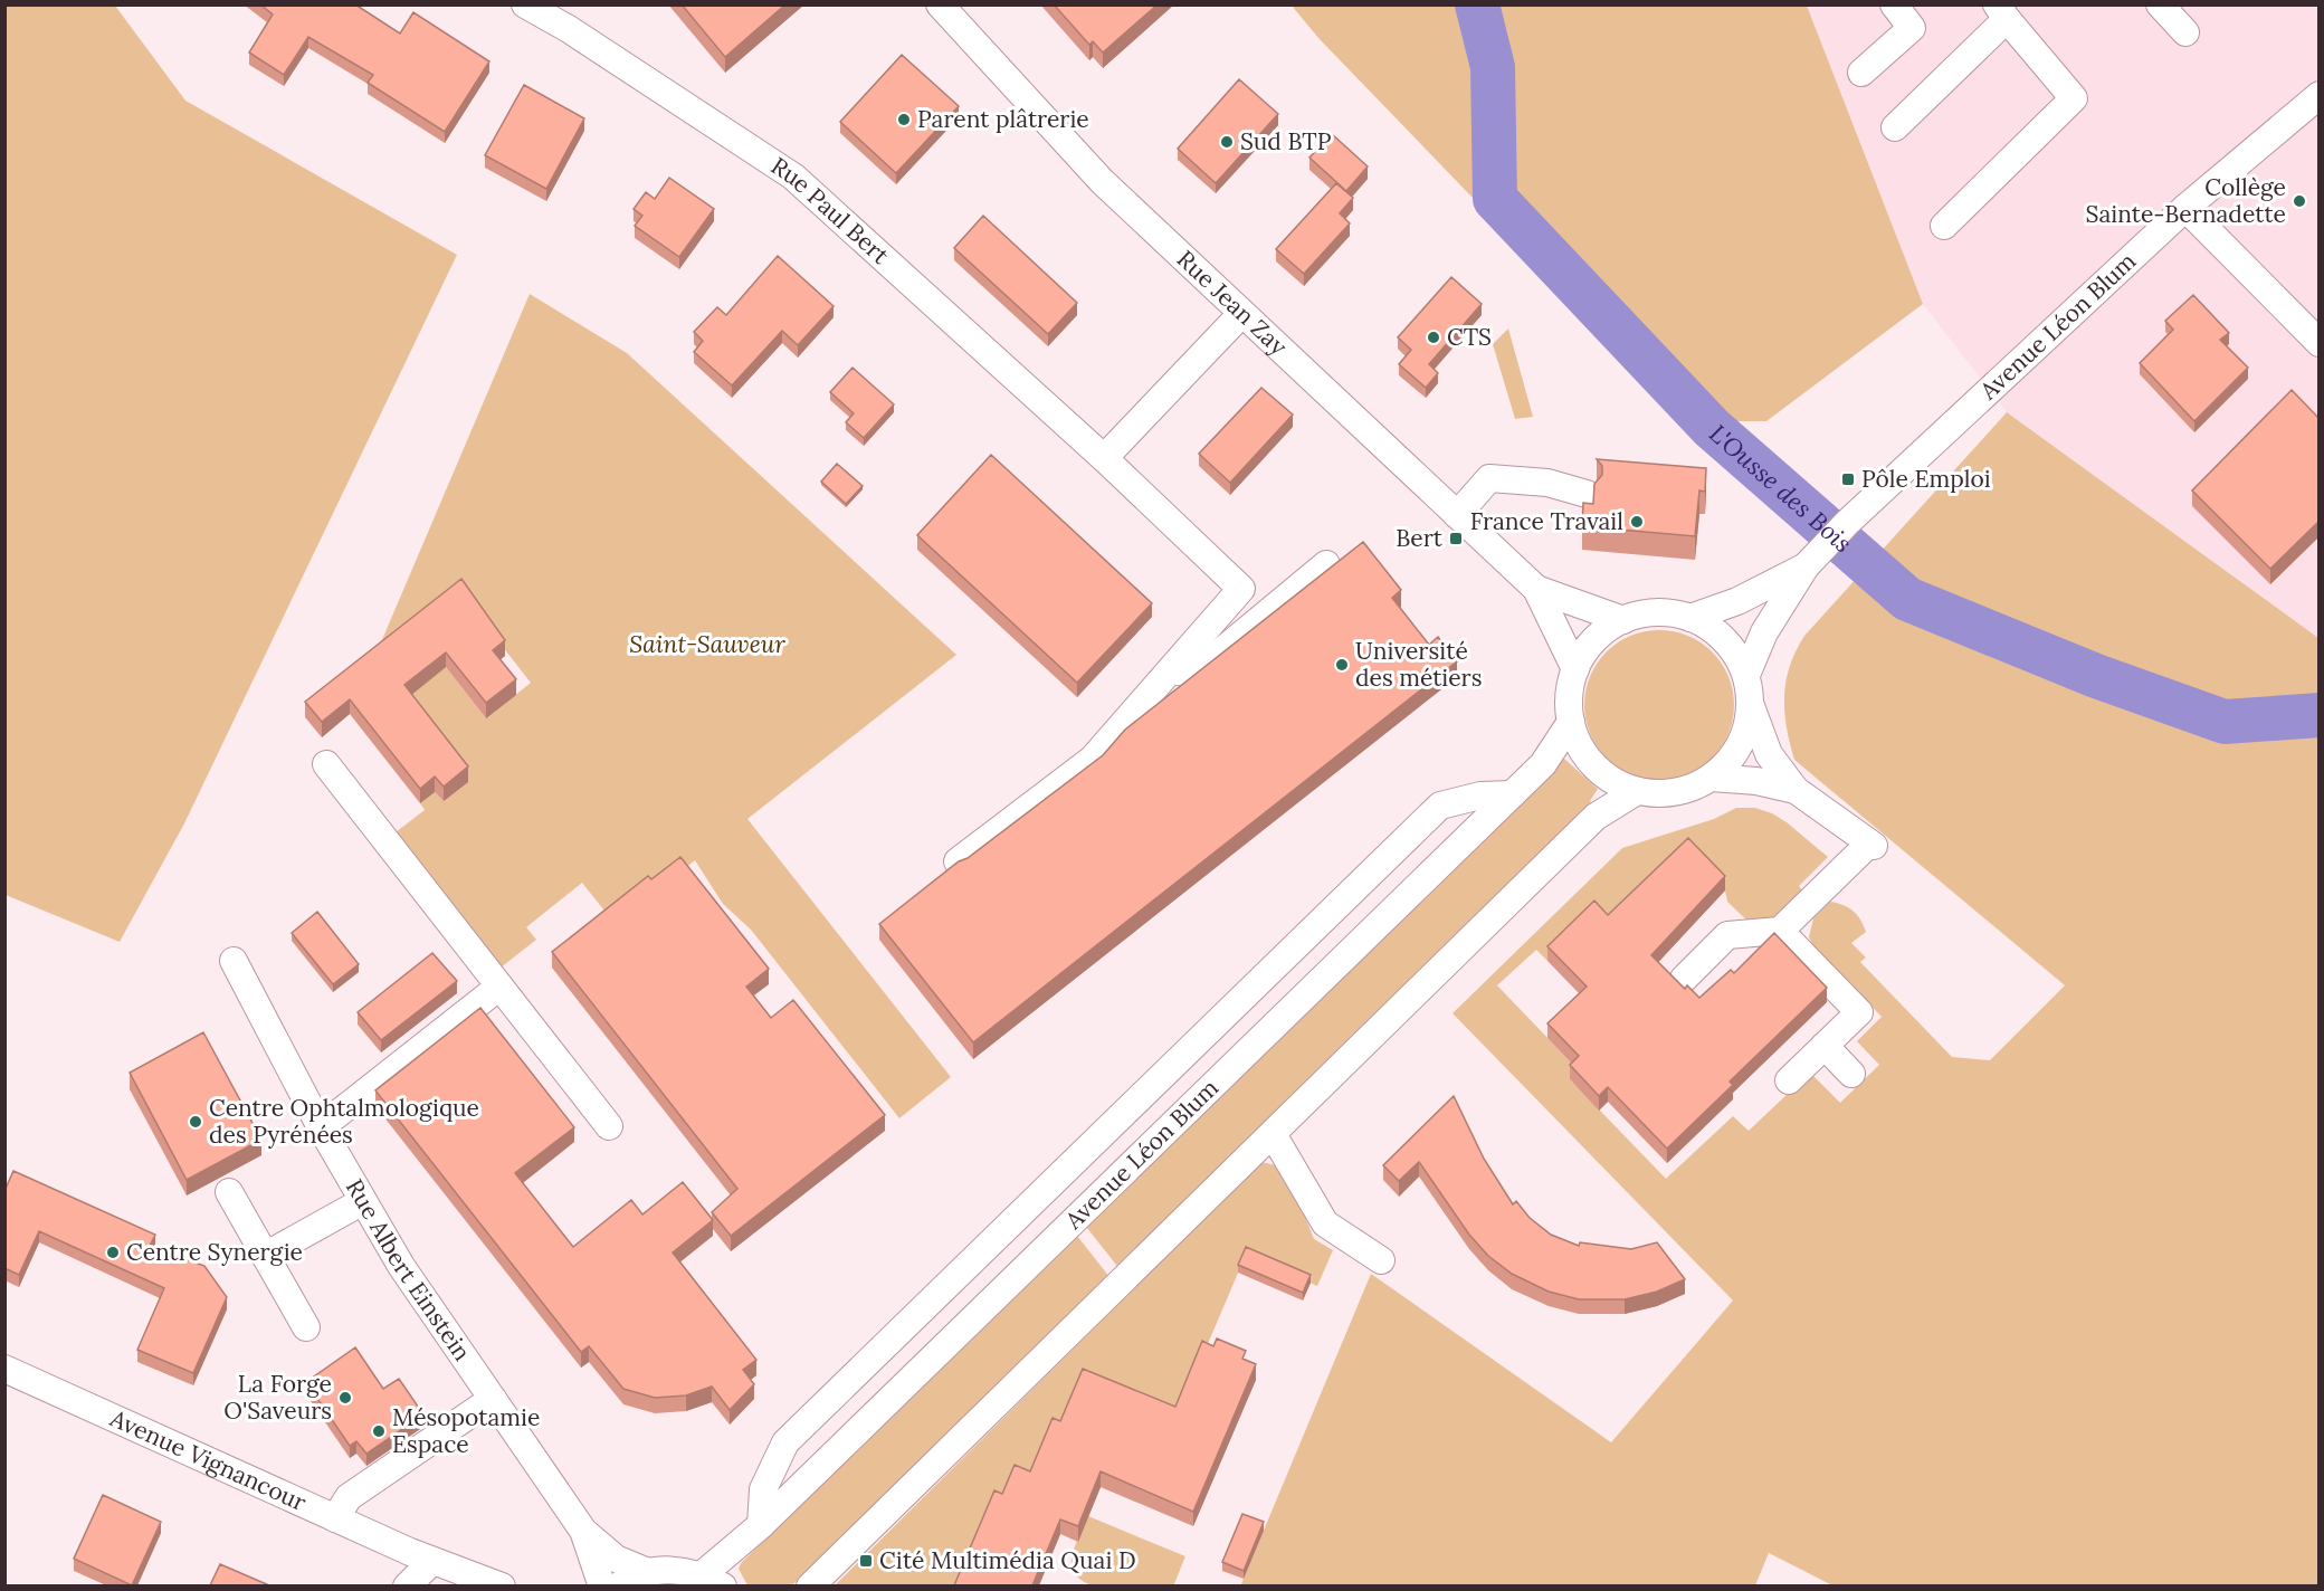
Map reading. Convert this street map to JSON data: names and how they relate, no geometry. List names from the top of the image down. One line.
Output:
{"streets":{"street":["Rue Paul Bert","Rue Jean Zay","Avenue Léon Blum","Rue Albert Einstein","Avenue Vignancour"]},"crossings":[["Rue Jean Zay","Avenue Léon Blum"]],"water":["L'Ousse des Bois"],"parks":["Saint-Sauveur"],"places":{"other":["Parent plâtrerie","Sud BTP","Collège Sainte-Bernadette","CTS","France Travail","Université des métiers","Centre Ophtalmologique des Pyrénées","Centre Synergie","La Forge O'Saveurs","Mésopotamie Espace"],"transit":["Pôle Emploi","Bert","Cité Multimédia Quai D"]}}
